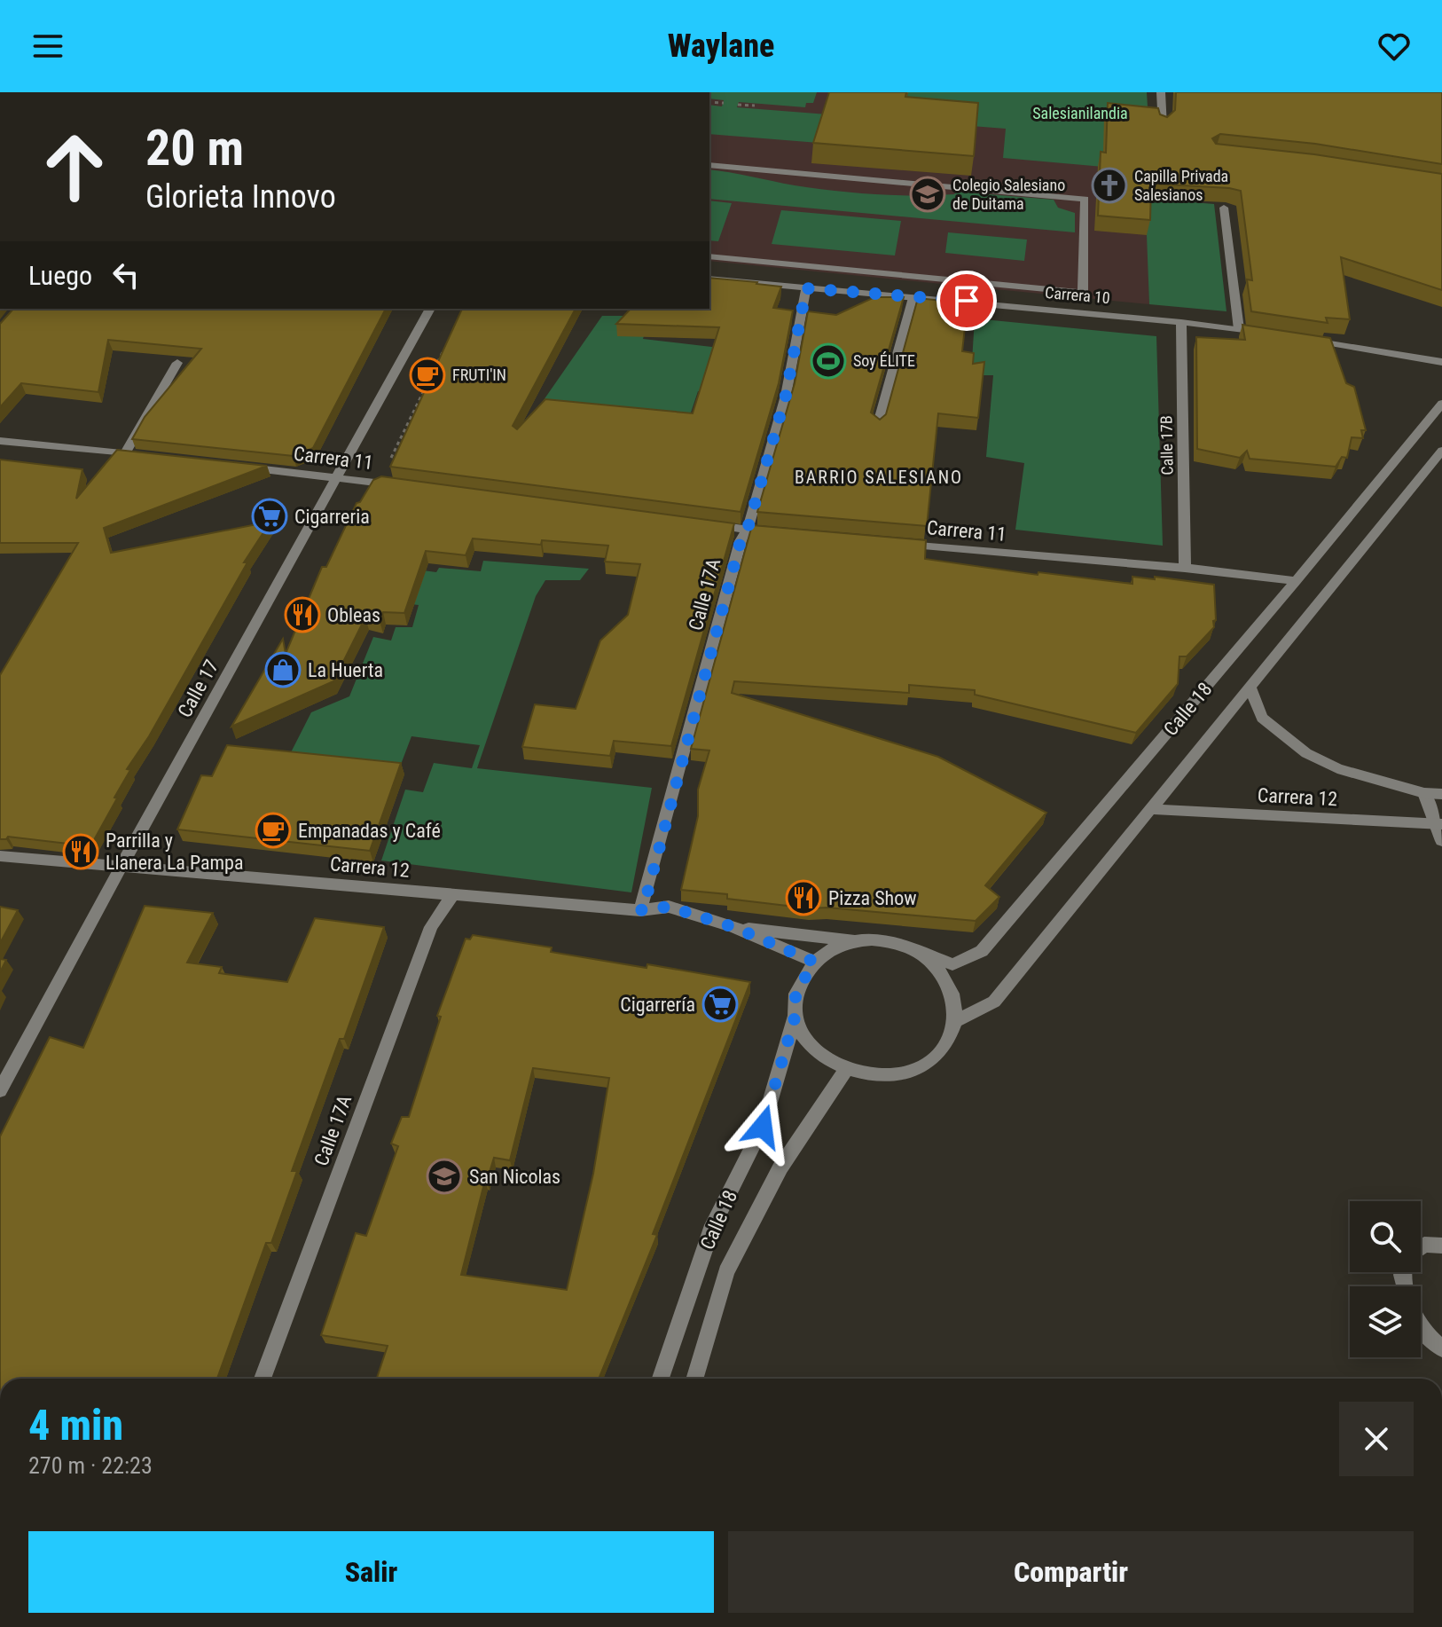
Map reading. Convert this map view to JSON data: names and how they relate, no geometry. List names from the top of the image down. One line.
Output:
{"streets":{"street":["Carrera 10","Calle 17B","Carrera 11","Calle 17A","Calle 17","Calle 18","Carrera 12"]},"crossings":[["Carrera 10","Calle 17B"],["Carrera 10","Calle 17A"],["Calle 17B","Carrera 11"],["Carrera 11","Calle 17"],["Carrera 11","Calle 18"],["Calle 17A","Carrera 12"],["Calle 17","Carrera 12"],["Calle 18","Carrera 12"]],"districts":["BARRIO SALESIANO"],"parks":["Salesianilandia"],"places":{"church":["Capilla Privada Salesianos"],"school or university":["Colegio Salesiano de Duitama","San Nicolas"],"sports":["Soy ÉLITE"],"cafe":["FRUTI'IN","Empanadas y Café"],"supermarket":["Cigarreria","Cigarrería"],"restaurant":["Obleas","Parrilla y Llanera La Pampa","Pizza Show"],"shop":["La Huerta"]},"page":{"header":"Waylane","turn":["20 m","Glorieta Innovo"],"then":"Luego","heading":["4 min","270 m · 22:23"],"buttons":["Salir","Compartir"]}}
